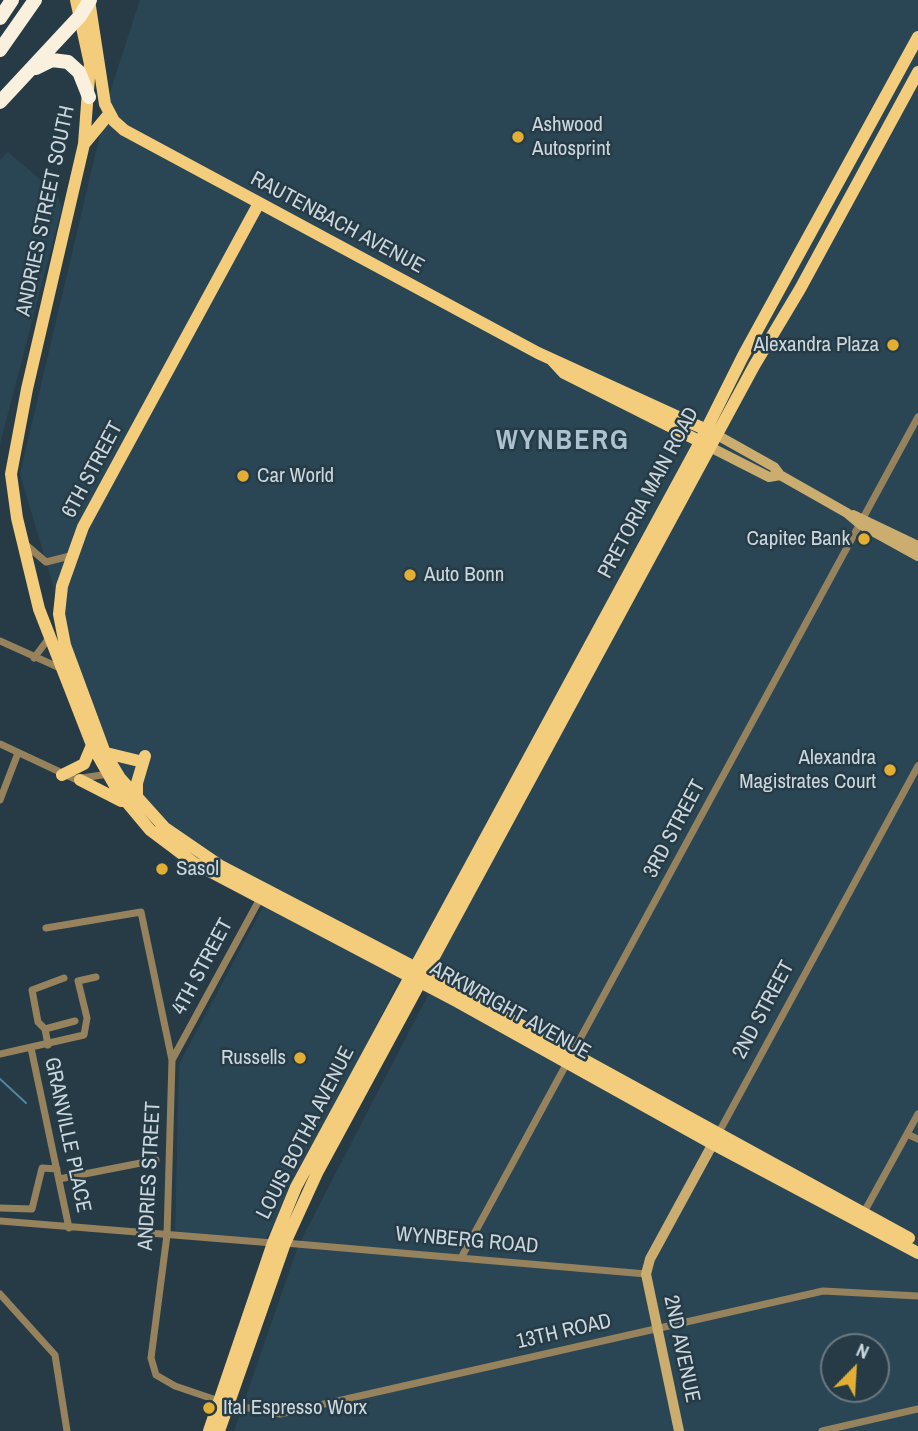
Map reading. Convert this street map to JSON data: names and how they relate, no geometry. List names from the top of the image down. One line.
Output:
{"streets":{"main road":["ANDRIES STREET SOUTH","RAUTENBACH AVENUE","6TH STREET","PRETORIA MAIN ROAD","ARKWRIGHT AVENUE","LOUIS BOTHA AVENUE"],"street":["3RD STREET","4TH STREET","2ND STREET","GRANVILLE PLACE","ANDRIES STREET","WYNBERG ROAD","13TH ROAD","2ND AVENUE"]},"crossings":[["ANDRIES STREET SOUTH","6TH STREET"],["ANDRIES STREET SOUTH","ARKWRIGHT AVENUE"],["RAUTENBACH AVENUE","6TH STREET"],["6TH STREET","ARKWRIGHT AVENUE"],["PRETORIA MAIN ROAD","ARKWRIGHT AVENUE"],["PRETORIA MAIN ROAD","LOUIS BOTHA AVENUE"],["3RD STREET","ARKWRIGHT AVENUE"],["3RD STREET","WYNBERG ROAD"],["4TH STREET","ARKWRIGHT AVENUE"],["4TH STREET","ANDRIES STREET"],["2ND STREET","ARKWRIGHT AVENUE"],["2ND STREET","WYNBERG ROAD"],["2ND STREET","2ND AVENUE"],["ARKWRIGHT AVENUE","LOUIS BOTHA AVENUE"],["LOUIS BOTHA AVENUE","ANDRIES STREET"],["LOUIS BOTHA AVENUE","WYNBERG ROAD"],["LOUIS BOTHA AVENUE","13TH ROAD"],["GRANVILLE PLACE","WYNBERG ROAD"],["ANDRIES STREET","WYNBERG ROAD"],["ANDRIES STREET","13TH ROAD"],["WYNBERG ROAD","2ND AVENUE"],["13TH ROAD","2ND AVENUE"]],"districts":["WYNBERG"],"places":["Ashwood Autosprint","Alexandra Plaza","Car World","Capitec Bank","Auto Bonn","Alexandra Magistrates Court","Sasol","Russells","Ital Espresso Worx"],"north":"top right"}
